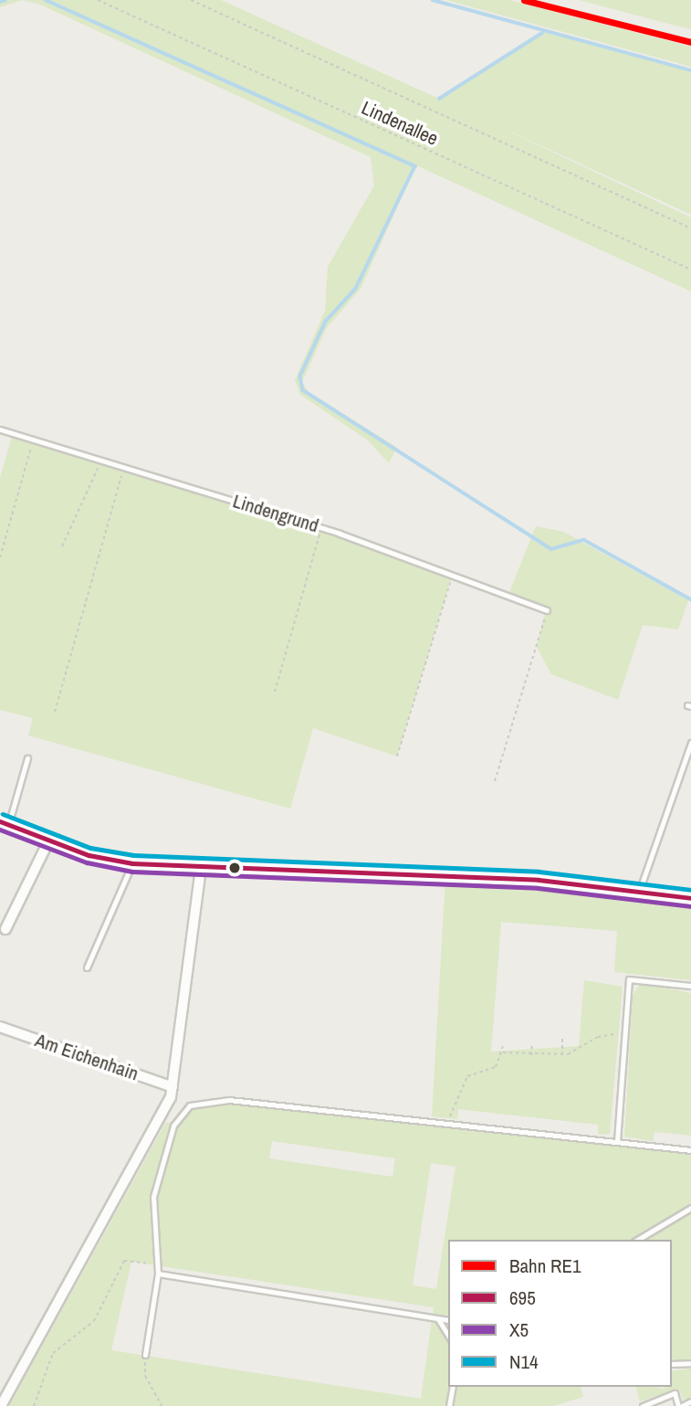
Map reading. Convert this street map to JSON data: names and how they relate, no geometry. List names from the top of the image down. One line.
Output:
{"streets":{"street":["Am Eichenhain"],"lane":["Lindengrund"],"path":["Lindenallee"]},"lines":["rail line RE1","transit line N14","transit line 695","transit line X5"],"legend":["Bahn RE1","695","X5","N14"]}
